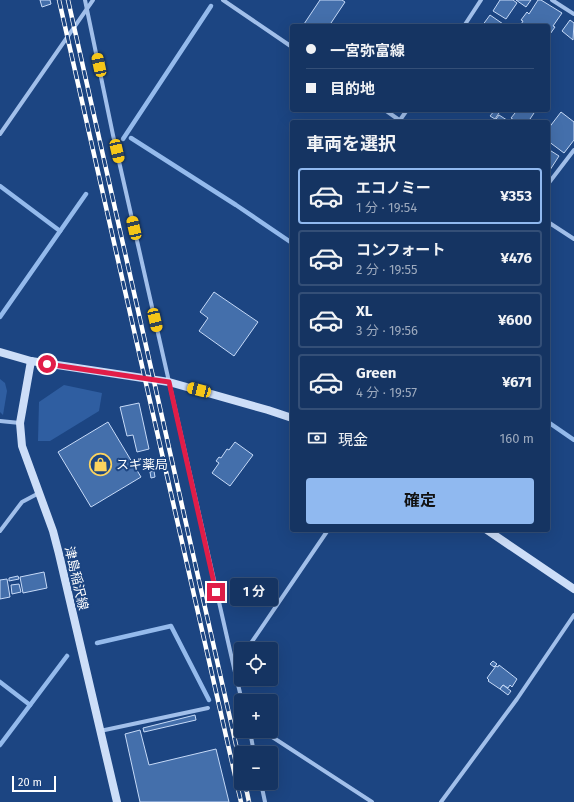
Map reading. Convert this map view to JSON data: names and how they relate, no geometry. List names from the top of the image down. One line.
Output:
{"streets":{"main road":["津島稲沢線"]},"places":{"shop":["スギ薬局"]},"scale_bar":"20 m","page":{"banner":["一宮弥富線","目的地"],"heading":"車両を選択","list":[{"name":"エコノミー","note":"1 分 · 19:54","value":"¥353"},{"name":"コンフォート","note":"2 分 · 19:55","value":"¥476"},{"name":"XL","note":"3 分 · 19:56","value":"¥600"},{"name":"Green","note":"4 分 · 19:57","value":"¥671"}],"pay":["現金","160 m"],"buttons":"確定","bubble":"1 分","map_buttons":["+","−"],"scale":"20 m"}}
